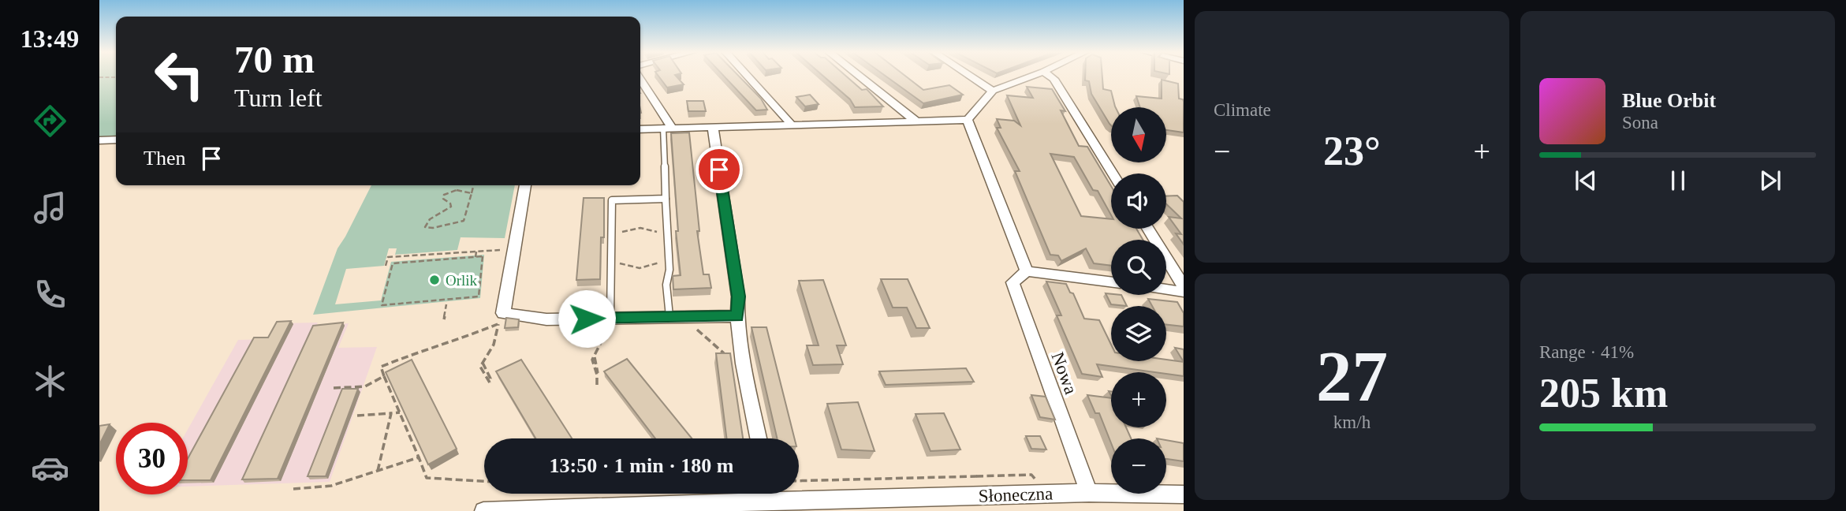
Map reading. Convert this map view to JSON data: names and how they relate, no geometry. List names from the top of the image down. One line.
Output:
{"streets":{"street":["Nowa","Słoneczna"]},"crossings":[["Nowa","Słoneczna"]],"places":["Orlik"],"north":"bottom","page":{"tabs":"13:49","tile":["Climate",["27","km/h"],["Range · 41%","205 km"]],"turn":["70 m","Turn left"],"song":["Blue Orbit","Sona"],"map_buttons":["+","−"],"heat":["−","23°","+"],"then":"Then","limit":"30","trip":"13:50 · 1 min · 180 m"}}
